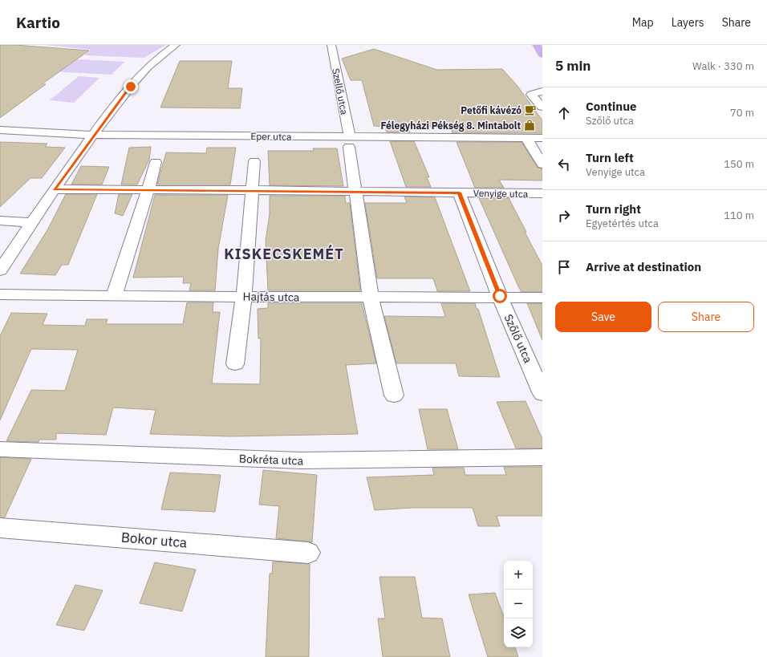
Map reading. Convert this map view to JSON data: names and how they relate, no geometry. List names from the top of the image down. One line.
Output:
{"streets":{"street":["Szellő utca","Eper utca","Venyige utca","Hajtás utca","Szőlő utca","Bokréta utca","Bokor utca"]},"crossings":[["Szellő utca","Eper utca"],["Szellő utca","Venyige utca"],["Szellő utca","Hajtás utca"],["Venyige utca","Szőlő utca"],["Hajtás utca","Szőlő utca"]],"districts":["KISKECSKEMÉT"],"places":{"cafe":["Petőfi kávézó"],"shop":["Félegyházi Pékség 8. Mintabolt"]},"page":{"header":"Kartio","nav":["Map","Layers","Share"],"heading":["5 min","Walk · 330 m"],"list":[["Continue","Szőlő utca","70 m"],["Turn left","Venyige utca","150 m"],["Turn right","Egyetértés utca","110 m"],"Arrive at destination"],"buttons":["Save","Share"],"map_buttons":["+","−"]}}
